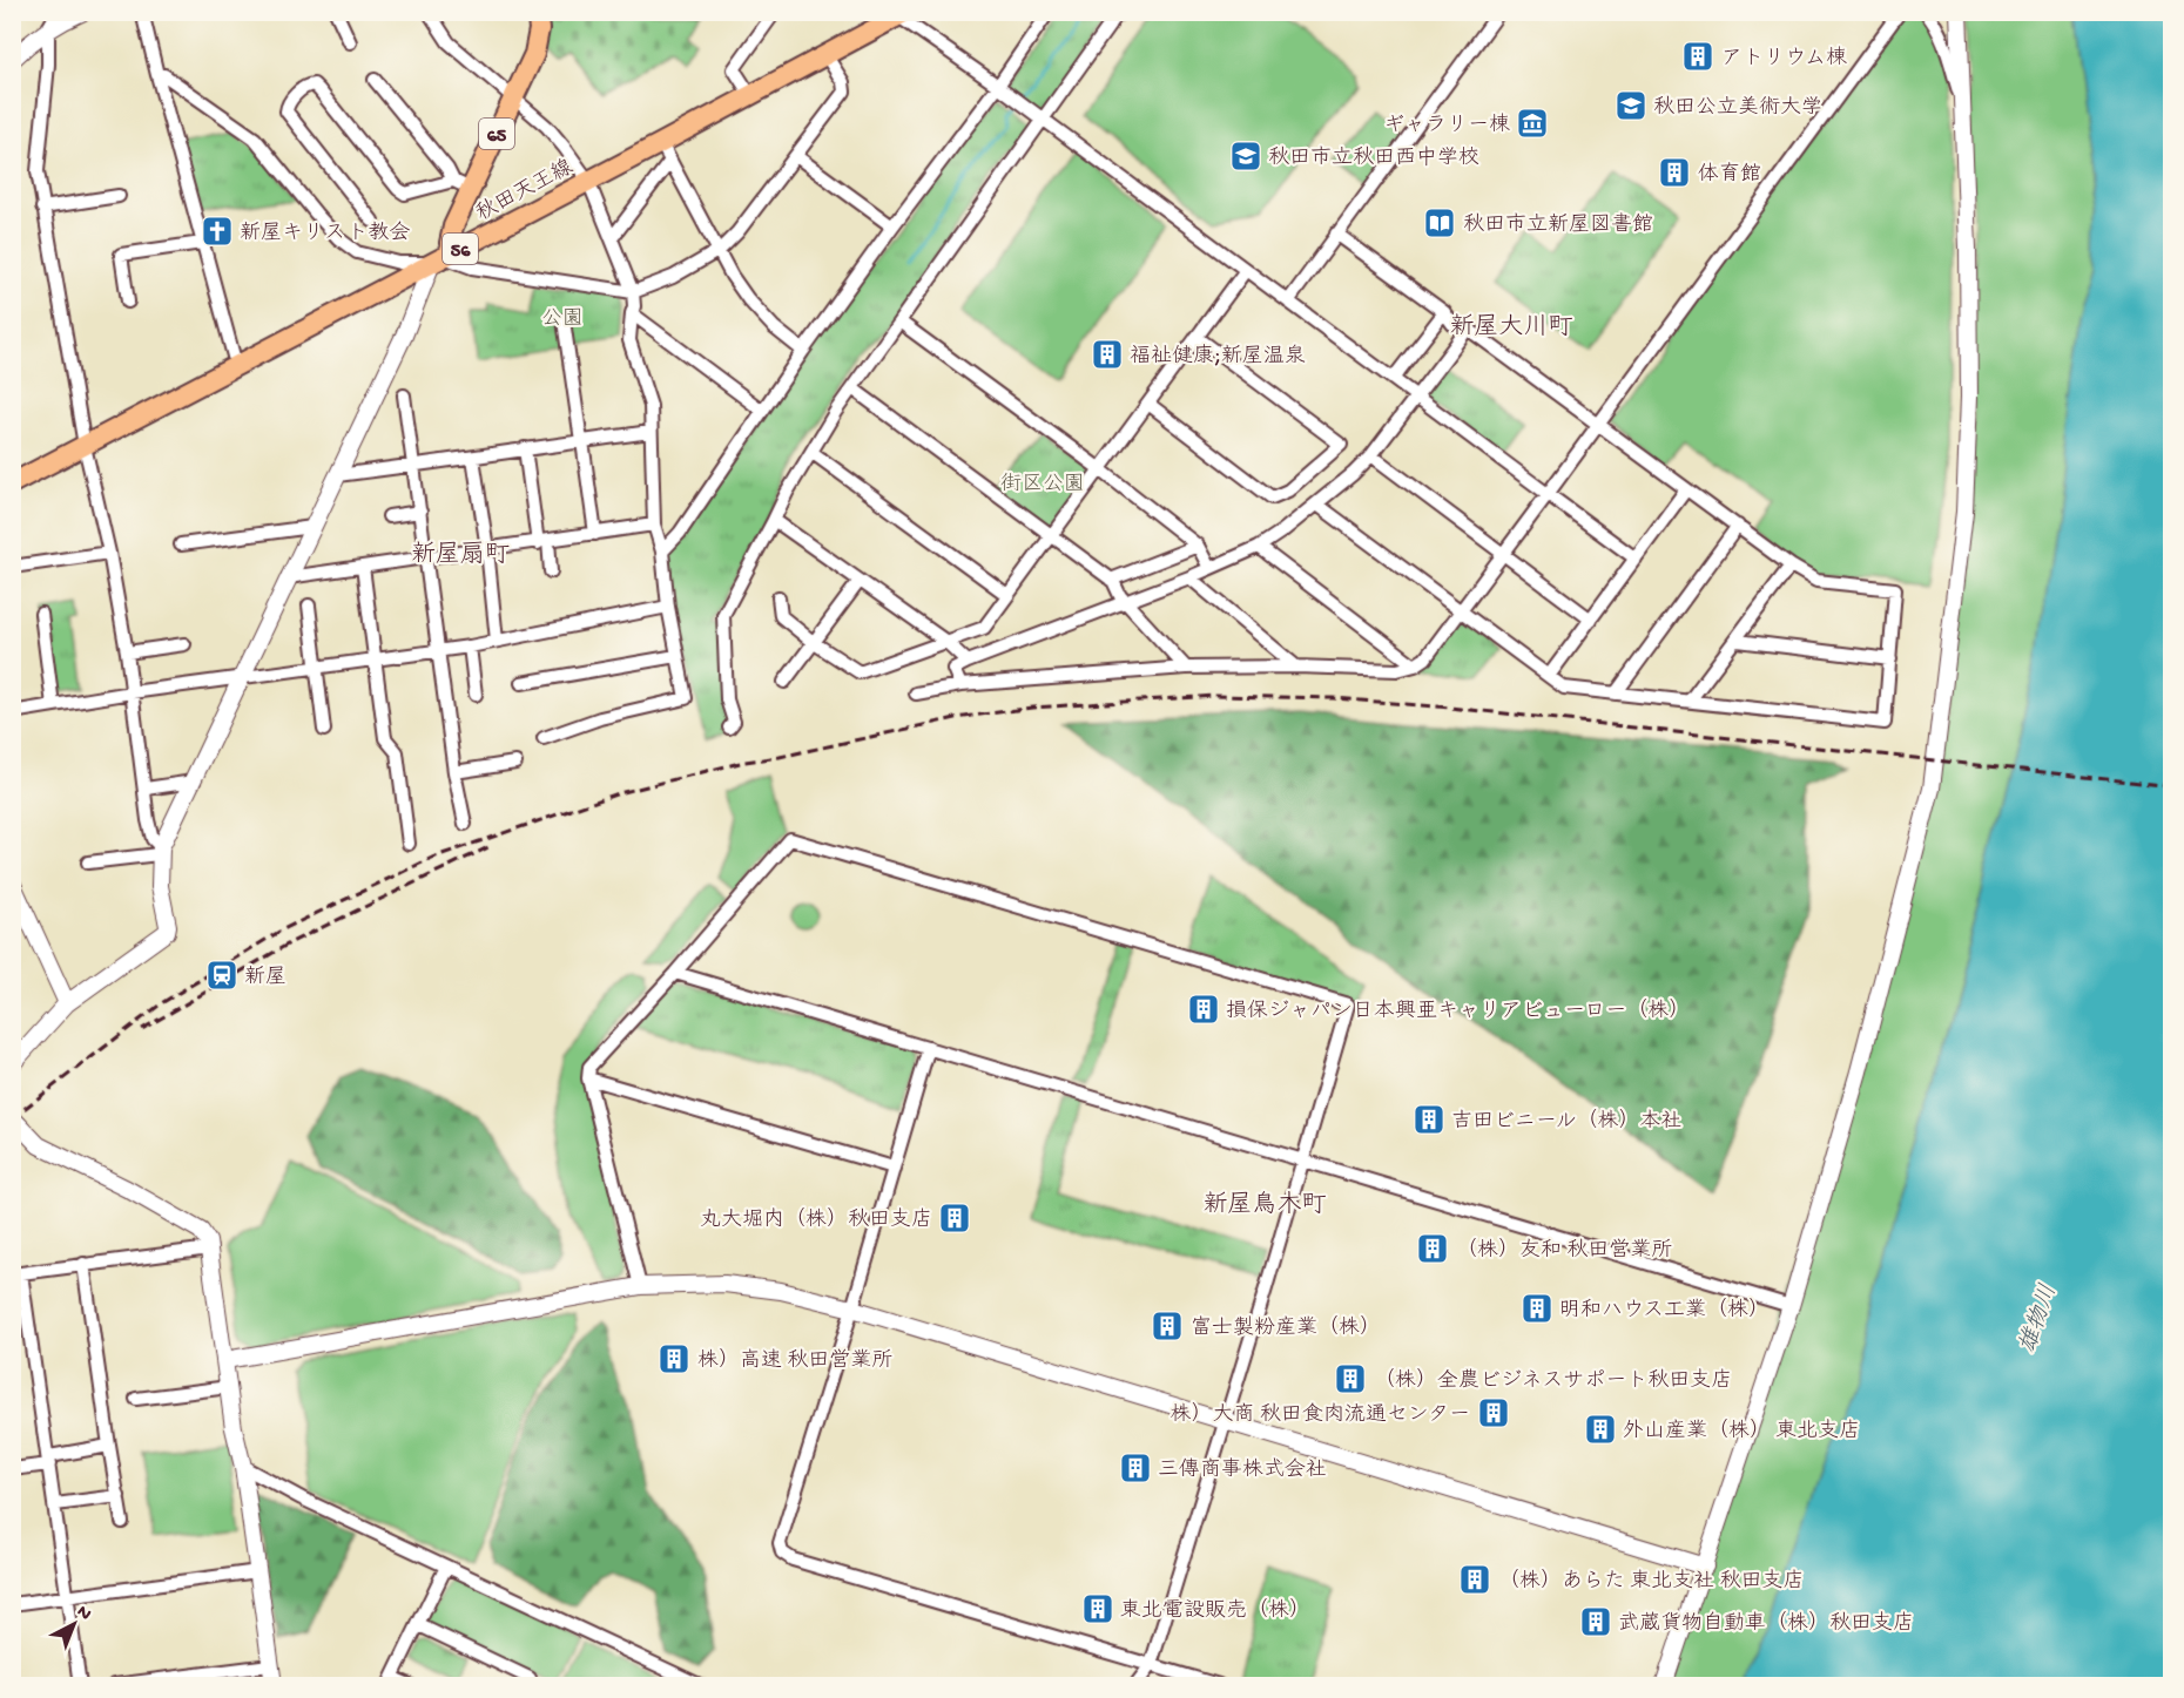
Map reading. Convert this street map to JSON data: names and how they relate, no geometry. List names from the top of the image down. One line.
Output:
{"streets":{"main road":["65","秋田天王線","56"]},"crossings":[["65","秋田天王線"]],"districts":["新屋大川町","新屋扇町","新屋鳥木町"],"water":["雄物川"],"parks":["公園","街区公園"],"places":{"building":["アトリウム棟","体育館","福祉健康;新屋温泉","損保ジャパン日本興亜キャリアビューロー（株）","吉田ビニール（株）本社","丸大堀内（株）秋田支店","（株）友和 秋田営業所","明和ハウス工業（株）","富士製粉産業（株）","株）高速 秋田営業所","（株）全農ビジネスサポート秋田支店","株）大商 秋田食肉流通センター","外山産業（株） 東北支店","三傳商事株式会社","（株）あらた 東北支社 秋田支店","東北電設販売（株）","武蔵貨物自動車（株）秋田支店"],"school or university":["秋田公立美術大学","秋田市立秋田西中学校"],"museum":["ギャラリー棟"],"library":["秋田市立新屋図書館"],"church":["新屋キリスト教会"],"station":["新屋"]},"north":"top right"}
